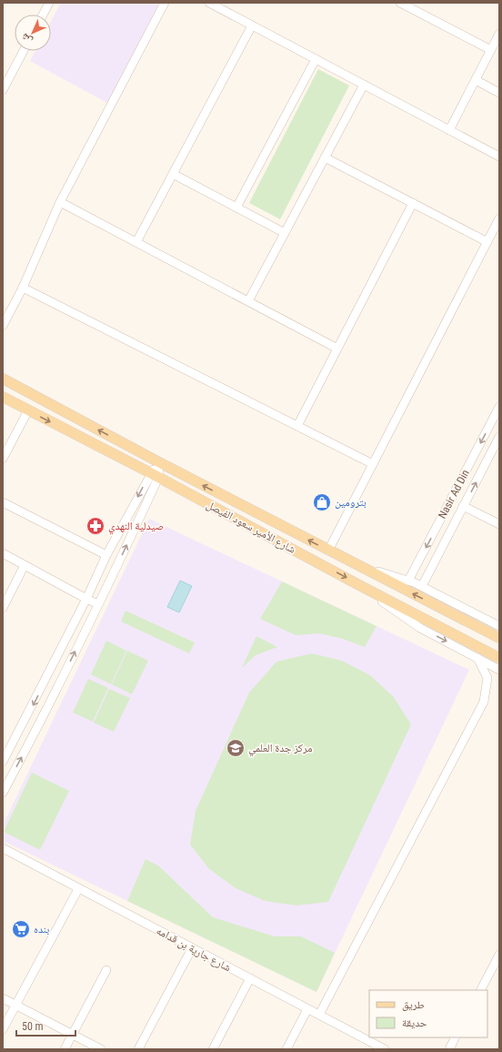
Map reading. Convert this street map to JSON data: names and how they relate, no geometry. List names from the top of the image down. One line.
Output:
{"streets":{"main road":["شارع الأمير سعود الفيصل"],"street":["Nasir Ad Din","شارع جارية بن قدامه"]},"places":{"shop":["بترومين"],"pharmacy":["صيدلية النهدي"],"school or university":["مركز جدة العلمي"],"supermarket":["بنده"]},"legend":["طريق","حديقة"],"scale_bar":"50 m","north":"bottom left"}
